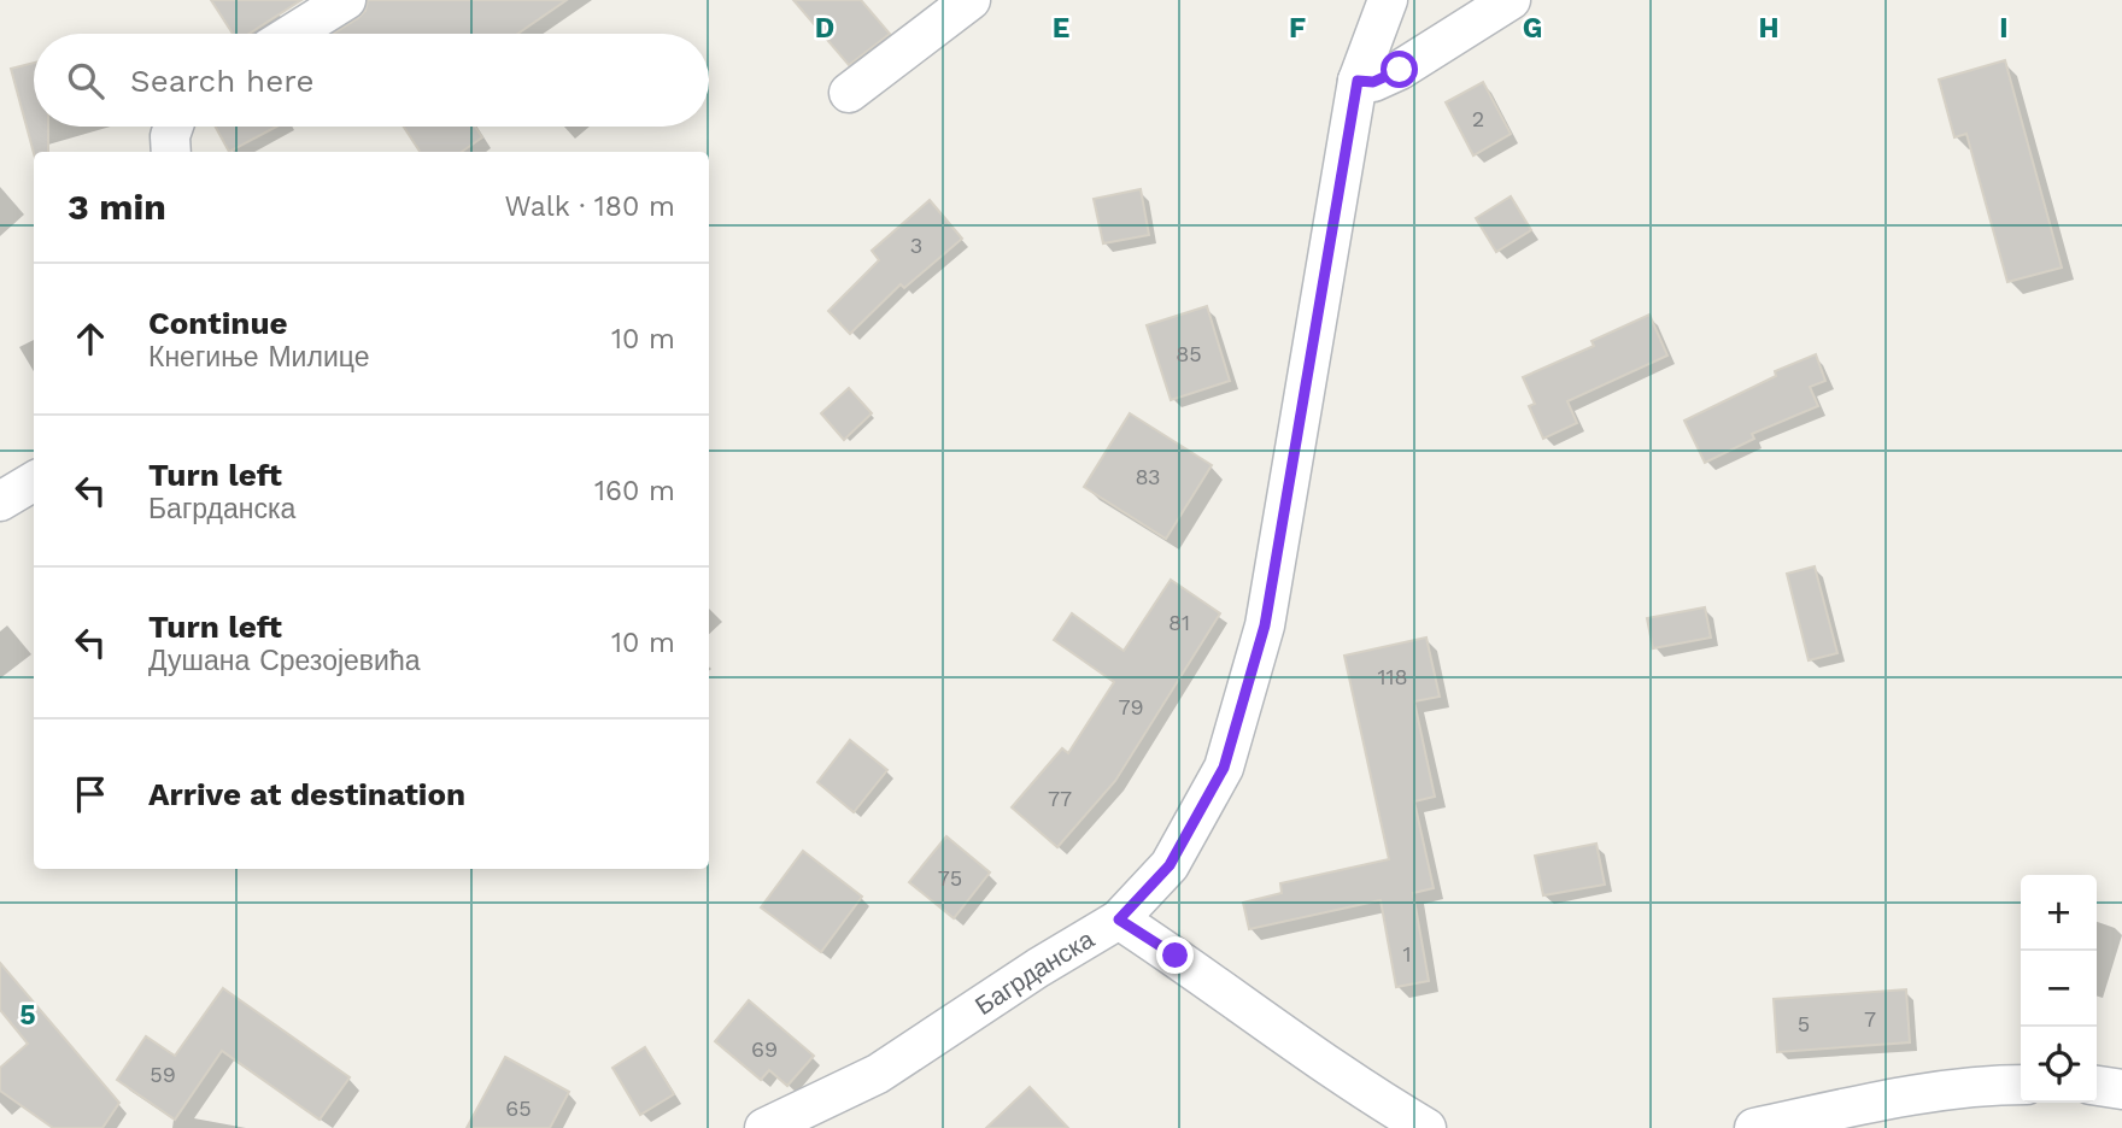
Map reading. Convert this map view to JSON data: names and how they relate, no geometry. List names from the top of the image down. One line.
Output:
{"streets":{"street":["Багрданска"]},"house_numbers":["2","3","85","83","81","118","79","77","75","1","7","5","69","59","65"],"page":{"search":"Search here","heading":["3 min","Walk · 180 m"],"list":[["Continue","Кнегиње Милице","10 m"],["Turn left","Багрданска","160 m"],["Turn left","Душана Срезојевића","10 m"],"Arrive at destination"],"map_buttons":["+","−"]},"grid":{"columns":["D","E","F","G","H","I"],"rows":["5"]}}
